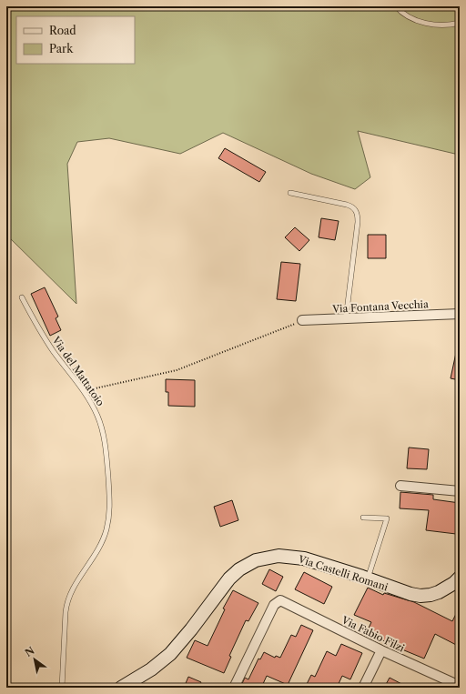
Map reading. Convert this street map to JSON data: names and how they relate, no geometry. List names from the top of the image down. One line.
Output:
{"streets":{"street":["Via Fontana Vecchia","Via Castelli Romani","Via Fabio Filzi"],"lane":["Via del Mattatoio"]},"legend":["Road","Park"],"north":"top left"}
